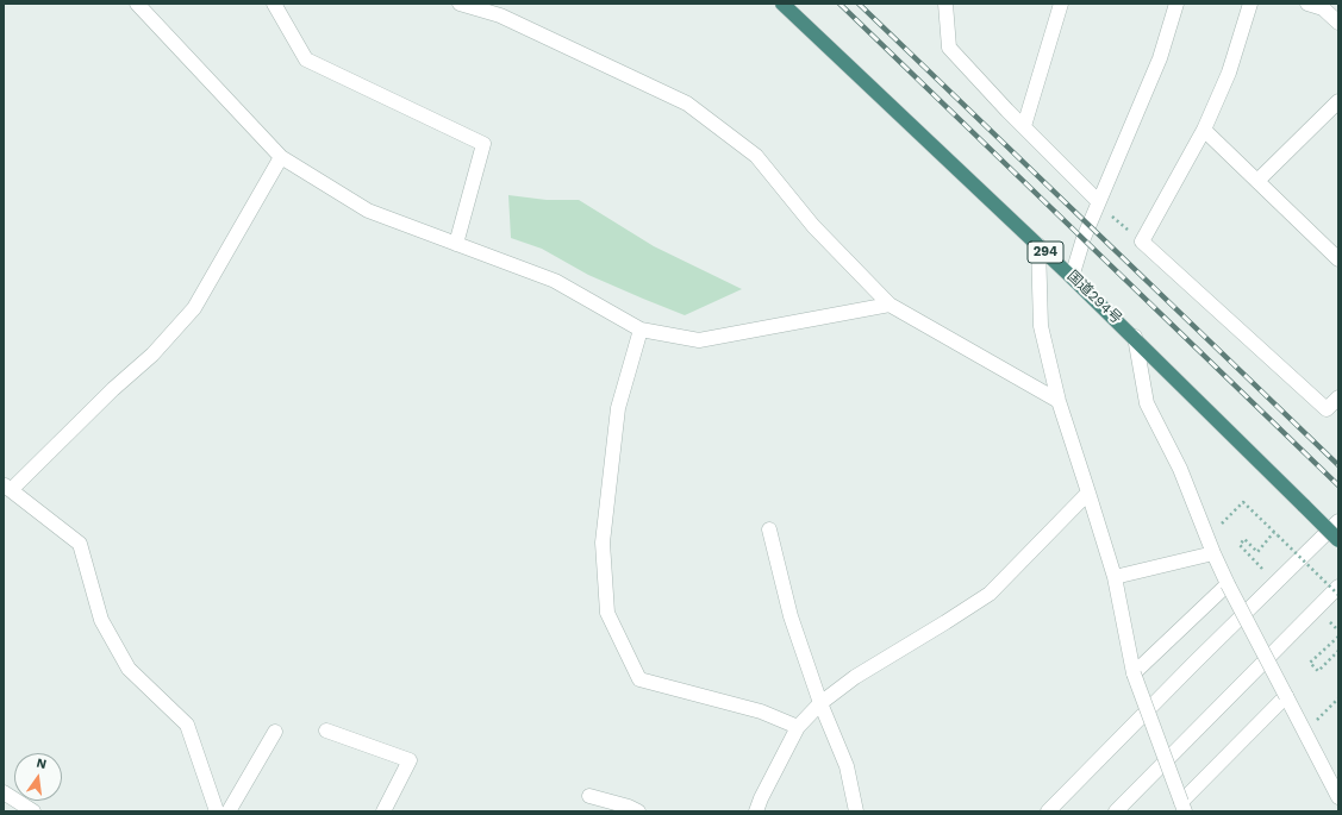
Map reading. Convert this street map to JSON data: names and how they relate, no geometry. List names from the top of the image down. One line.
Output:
{"streets":{"highway":["294","国道294号"]},"north":"top"}
